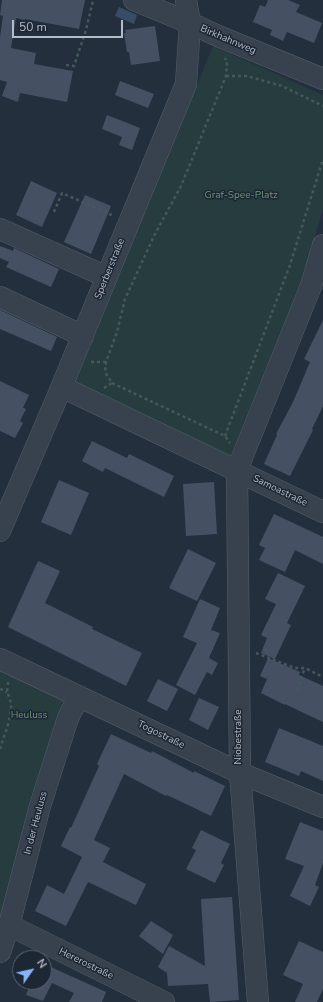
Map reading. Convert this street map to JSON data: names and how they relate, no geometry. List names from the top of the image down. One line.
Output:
{"streets":{"street":["Birkhahnweg","Sperberstraße","Samoastraße","Togostraße","Niobestraße","In der Heuluss","Hererostraße"]},"crossings":[["Birkhahnweg","Sperberstraße"],["Samoastraße","Niobestraße"],["Togostraße","Niobestraße"],["Togostraße","In der Heuluss"],["In der Heuluss","Hererostraße"]],"parks":["Graf-Spee-Platz","Heuluss"],"scale_bar":"50 m","north":"top right"}
